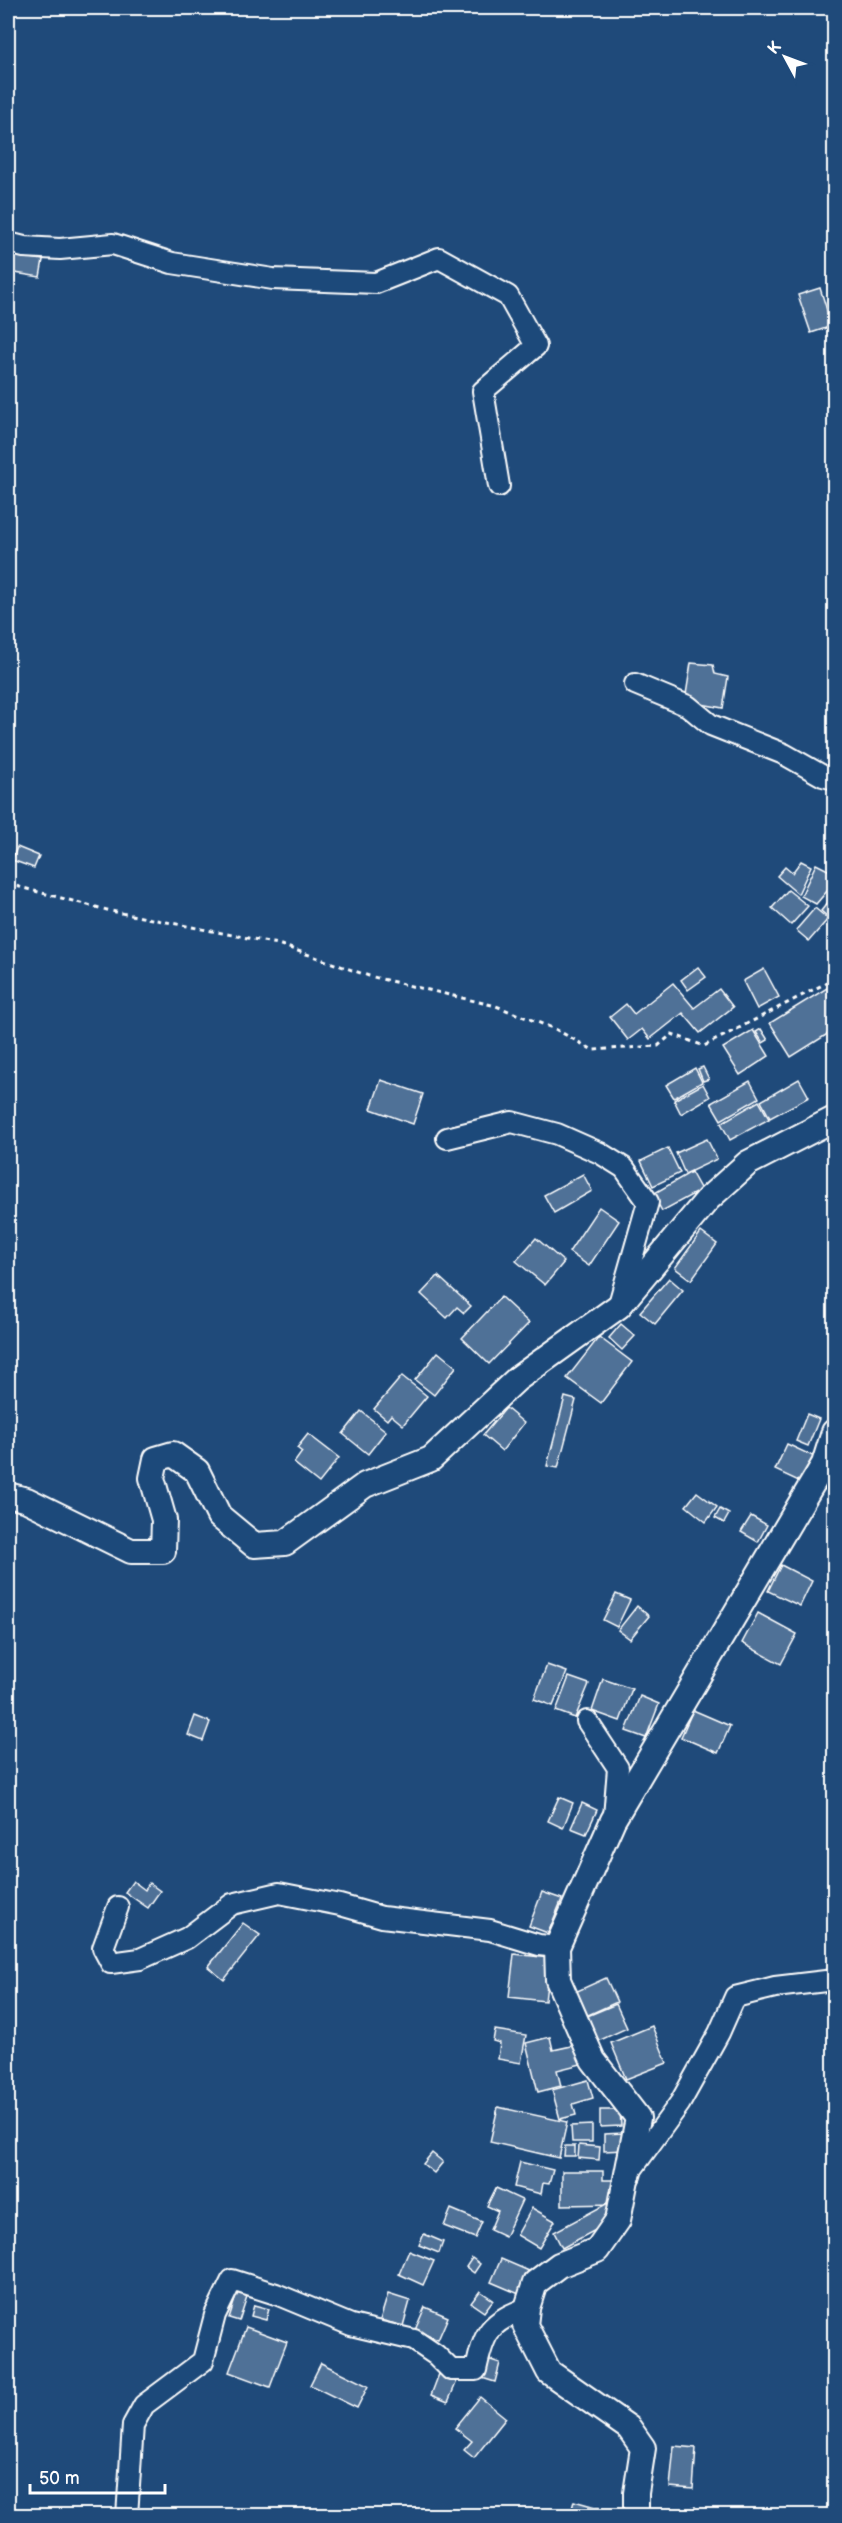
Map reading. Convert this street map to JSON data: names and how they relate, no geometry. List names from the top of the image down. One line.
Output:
{"scale_bar":"50 m","north":"top left"}
